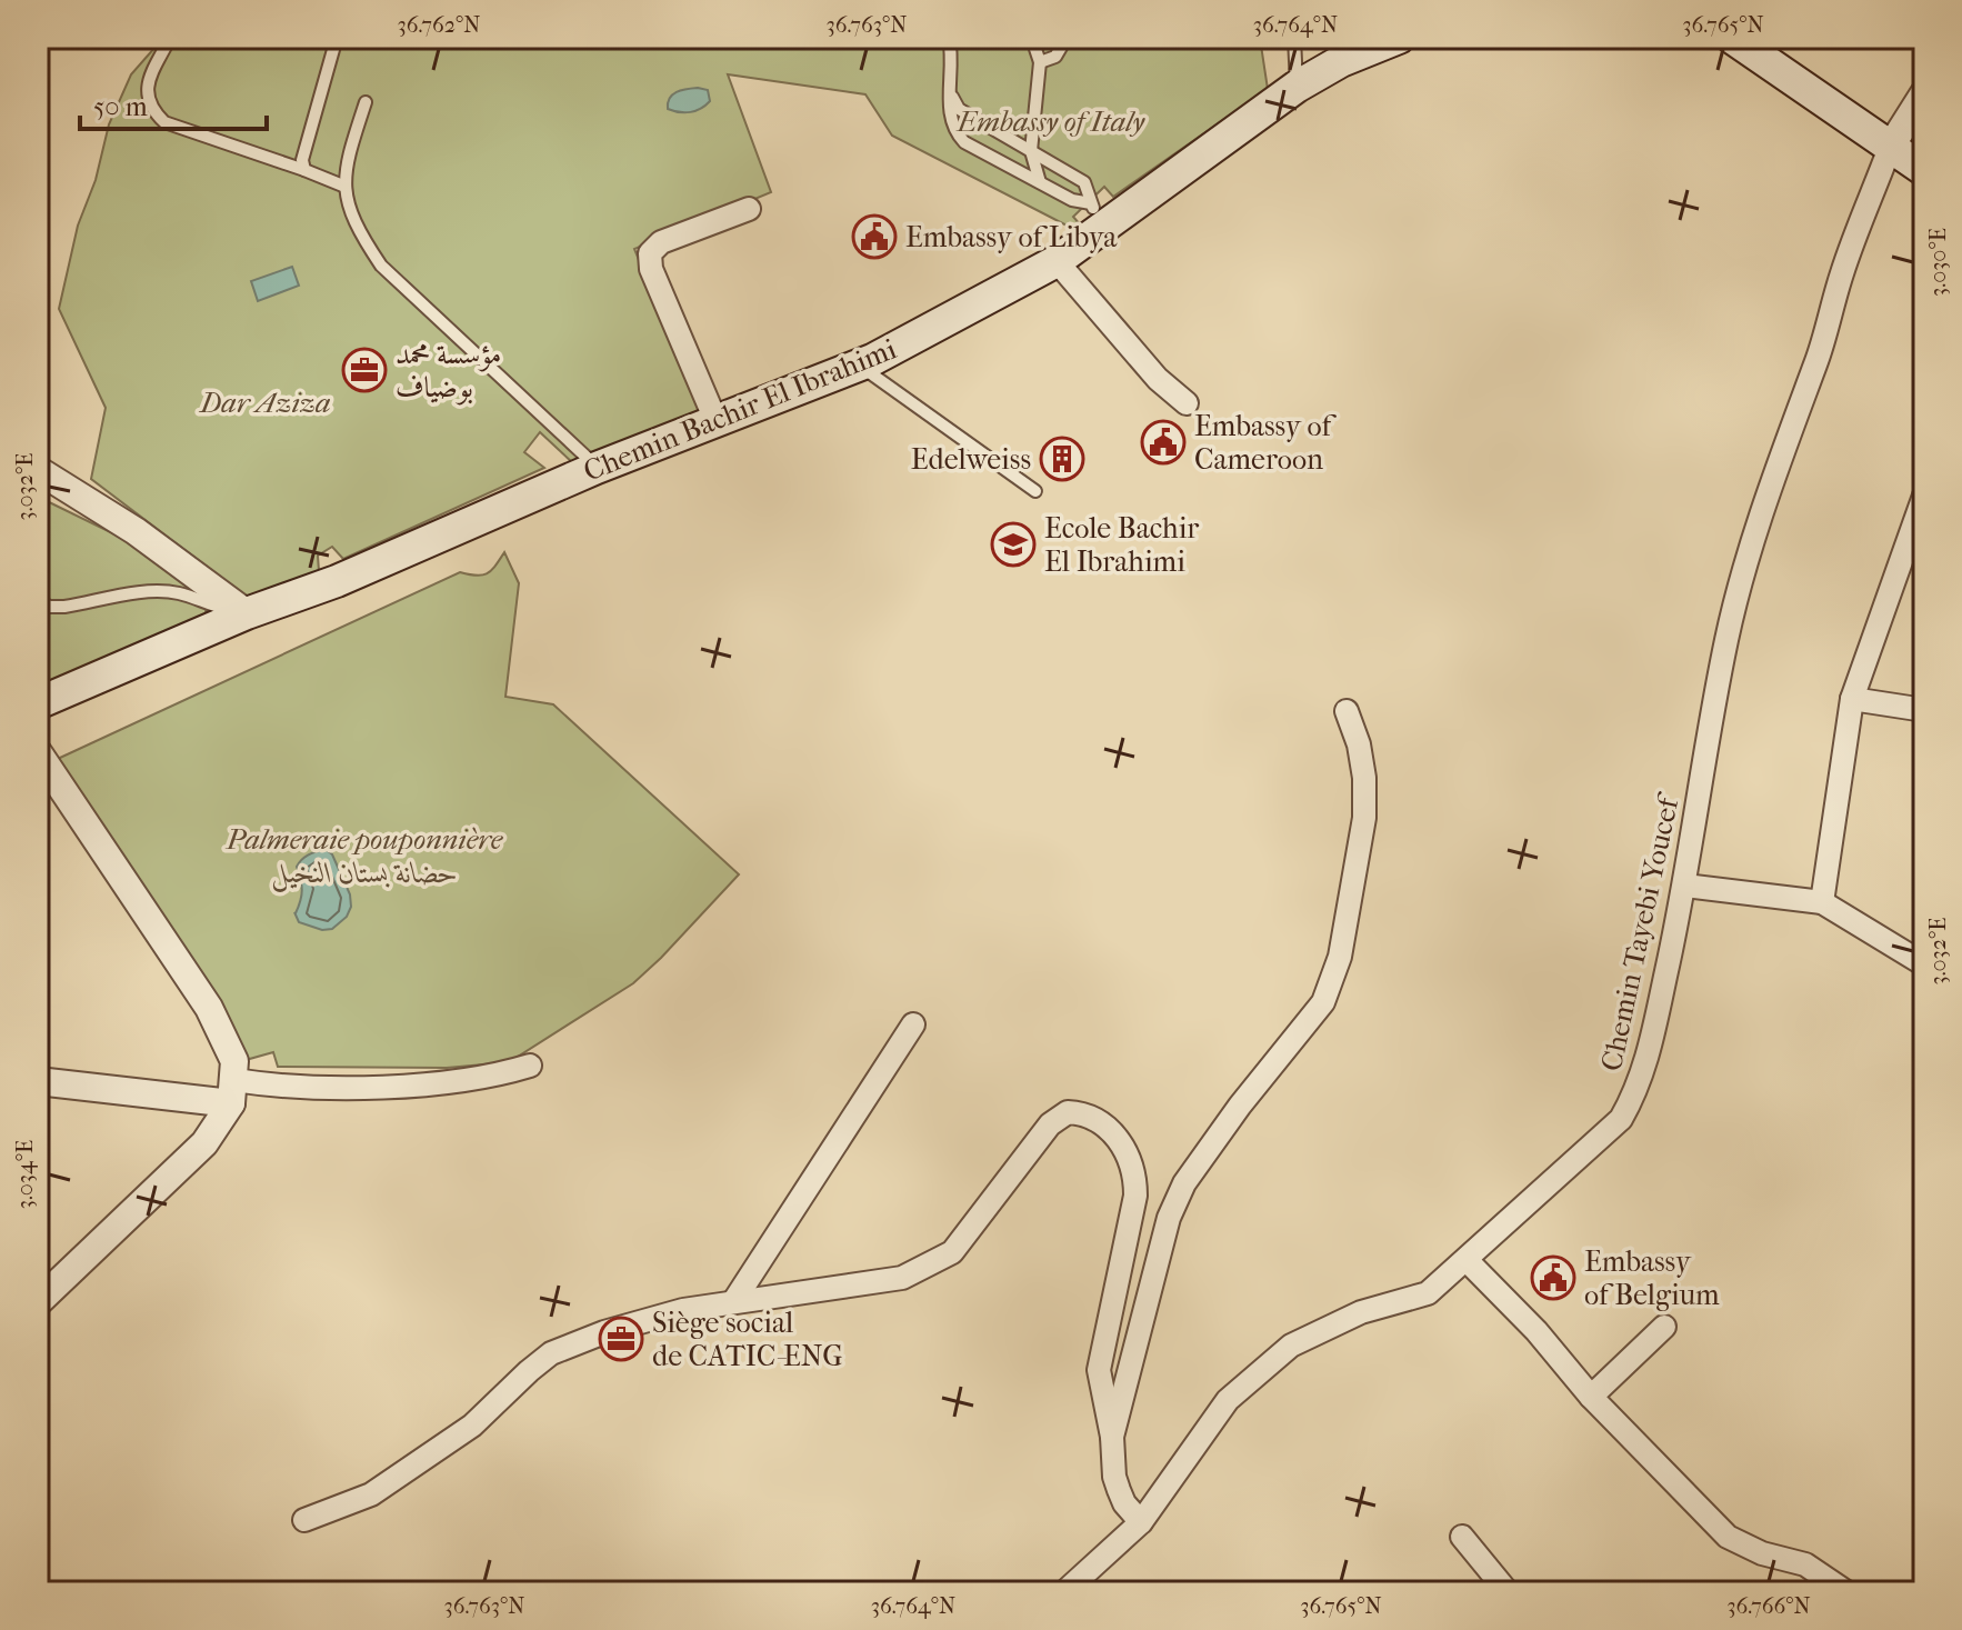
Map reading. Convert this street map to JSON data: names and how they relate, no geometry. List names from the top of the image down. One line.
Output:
{"streets":{"main road":["Chemin Bachir El Ibrahimi"],"street":["Chemin Tayebi Youcef"]},"parks":["Embassy of Italy","Dar Aziza","Palmeraie pouponnière حضانة بستان النخيل"],"places":{"public building":["Embassy of Libya","Embassy of Cameroon","Embassy of Belgium"],"office":["مؤسسة محمد بوضياف","Siège social de CATIC-ENG"],"building":["Edelweiss"],"school or university":["Ecole Bachir El Ibrahimi"]},"scale_bar":"50 m","coordinates":["36.762°N","36.763°N","36.764°N","36.765°N","3.030°E","3.032°E","3.034°E","36.766°N"]}
